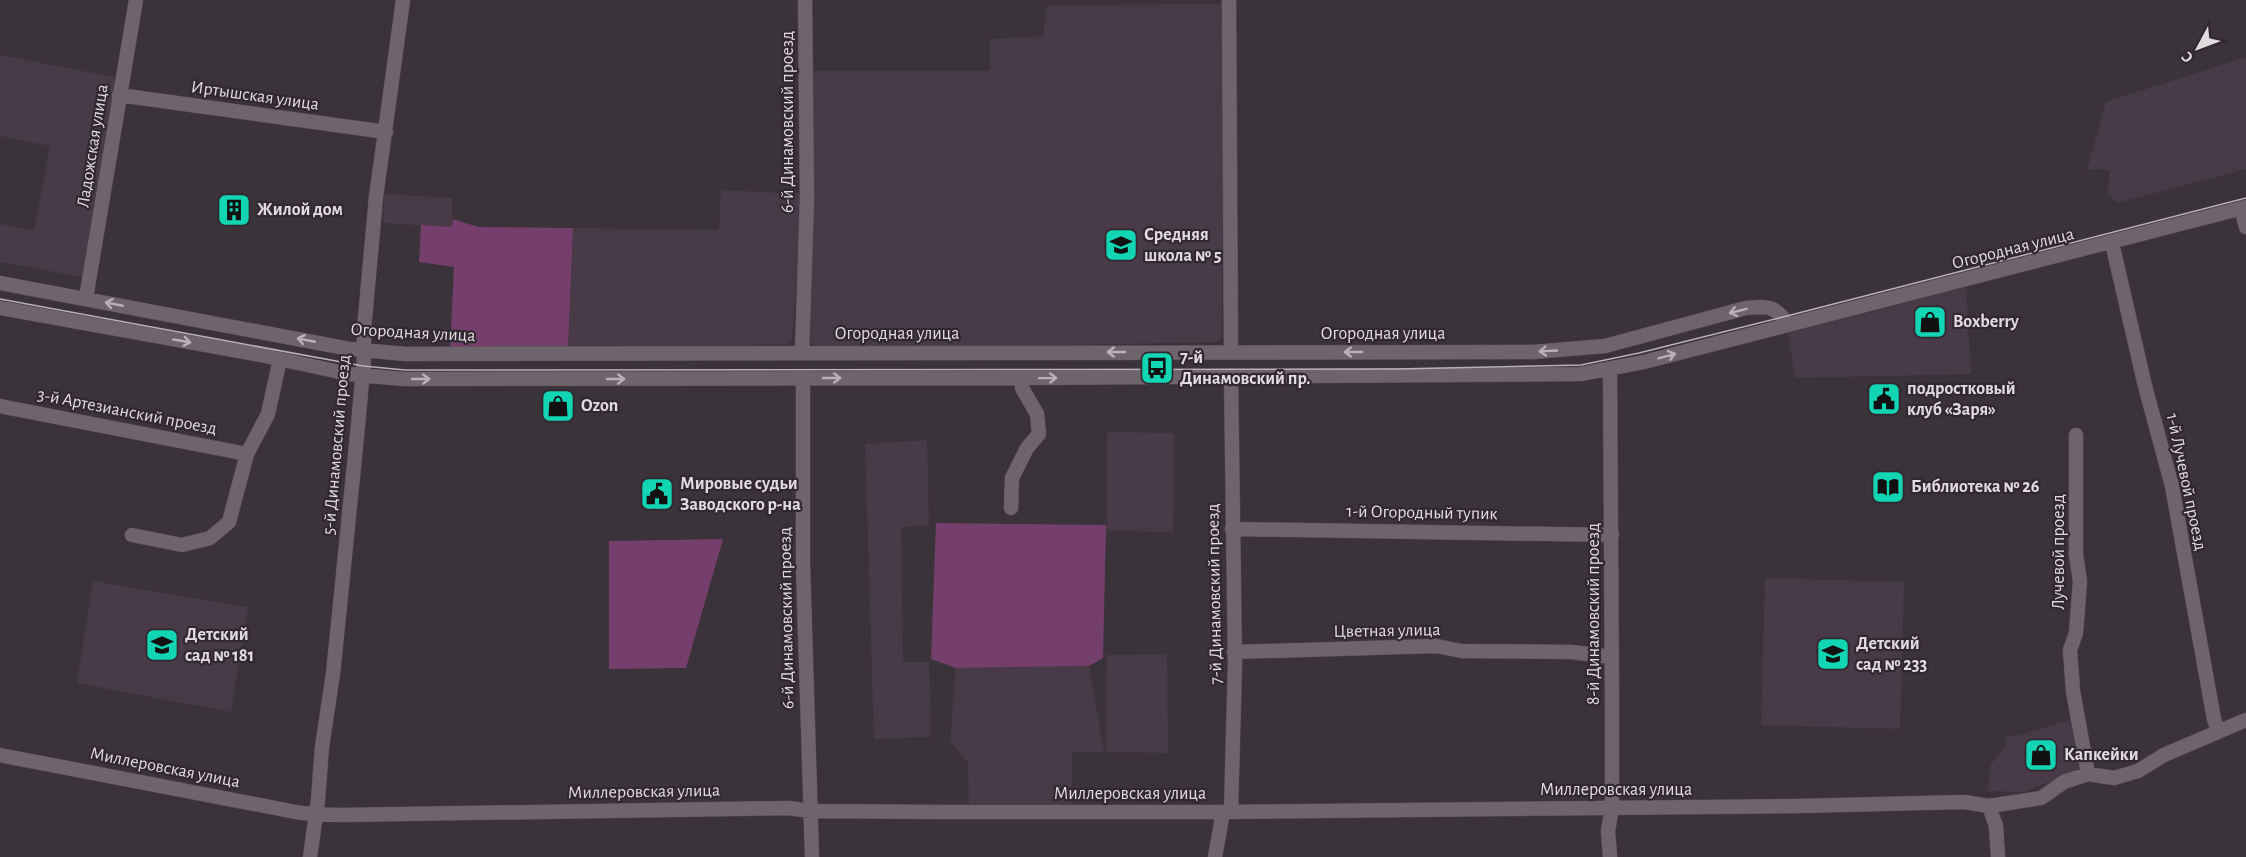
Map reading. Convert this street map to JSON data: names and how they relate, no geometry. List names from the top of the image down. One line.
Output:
{"streets":{"street":["Иртышская улица","6-й Динамовский проезд","Ладожская улица","Огородная улица","3-й Артезианский проезд","5-й Динамовский проезд","1-й Лучевой проезд","1-й Огородный тупик","Лучевой проезд","7-й Динамовский проезд","8-й Динамовский проезд","Цветная улица","Миллеровская улица"]},"crossings":[["Иртышская улица","Ладожская улица"],["Иртышская улица","5-й Динамовский проезд"],["6-й Динамовский проезд","Огородная улица"],["6-й Динамовский проезд","Миллеровская улица"],["Ладожская улица","Огородная улица"],["Огородная улица","5-й Динамовский проезд"],["Огородная улица","1-й Лучевой проезд"],["Огородная улица","7-й Динамовский проезд"],["Огородная улица","8-й Динамовский проезд"],["5-й Динамовский проезд","Миллеровская улица"],["1-й Лучевой проезд","Миллеровская улица"],["1-й Огородный тупик","7-й Динамовский проезд"],["1-й Огородный тупик","8-й Динамовский проезд"],["Лучевой проезд","Миллеровская улица"],["7-й Динамовский проезд","Цветная улица"],["7-й Динамовский проезд","Миллеровская улица"],["8-й Динамовский проезд","Цветная улица"],["8-й Динамовский проезд","Миллеровская улица"]],"places":{"building":["Жилой дом"],"school or university":["Средняя школа № 5","Детский сад № 181","Детский сад № 233"],"shop":["Boxberry","Ozon","Капкейки"],"bus stop":["7-й Динамовский пр."],"public building":["подростковый клуб «Заря»","Мировые судьи Заводского р-на"],"library":["Библиотека № 26"]},"north":"bottom left"}
